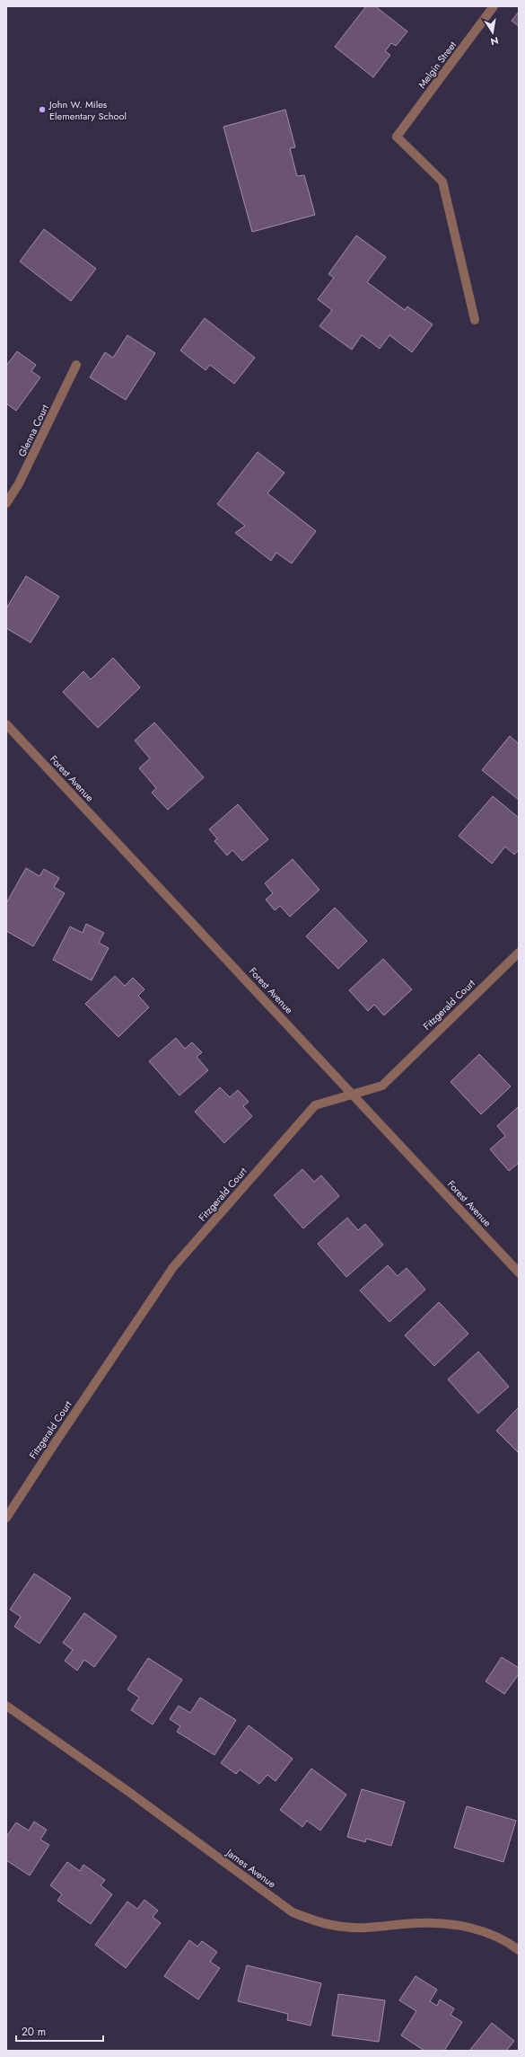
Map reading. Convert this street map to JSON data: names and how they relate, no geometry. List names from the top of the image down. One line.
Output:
{"streets":{"street":["Melgin Street","Glenna Court","Forest Avenue","Fitzgerald Court","James Avenue"]},"crossings":[["Forest Avenue","Fitzgerald Court"]],"places":["John W. Miles Elementary School"],"scale_bar":"20 m","north":"bottom"}
